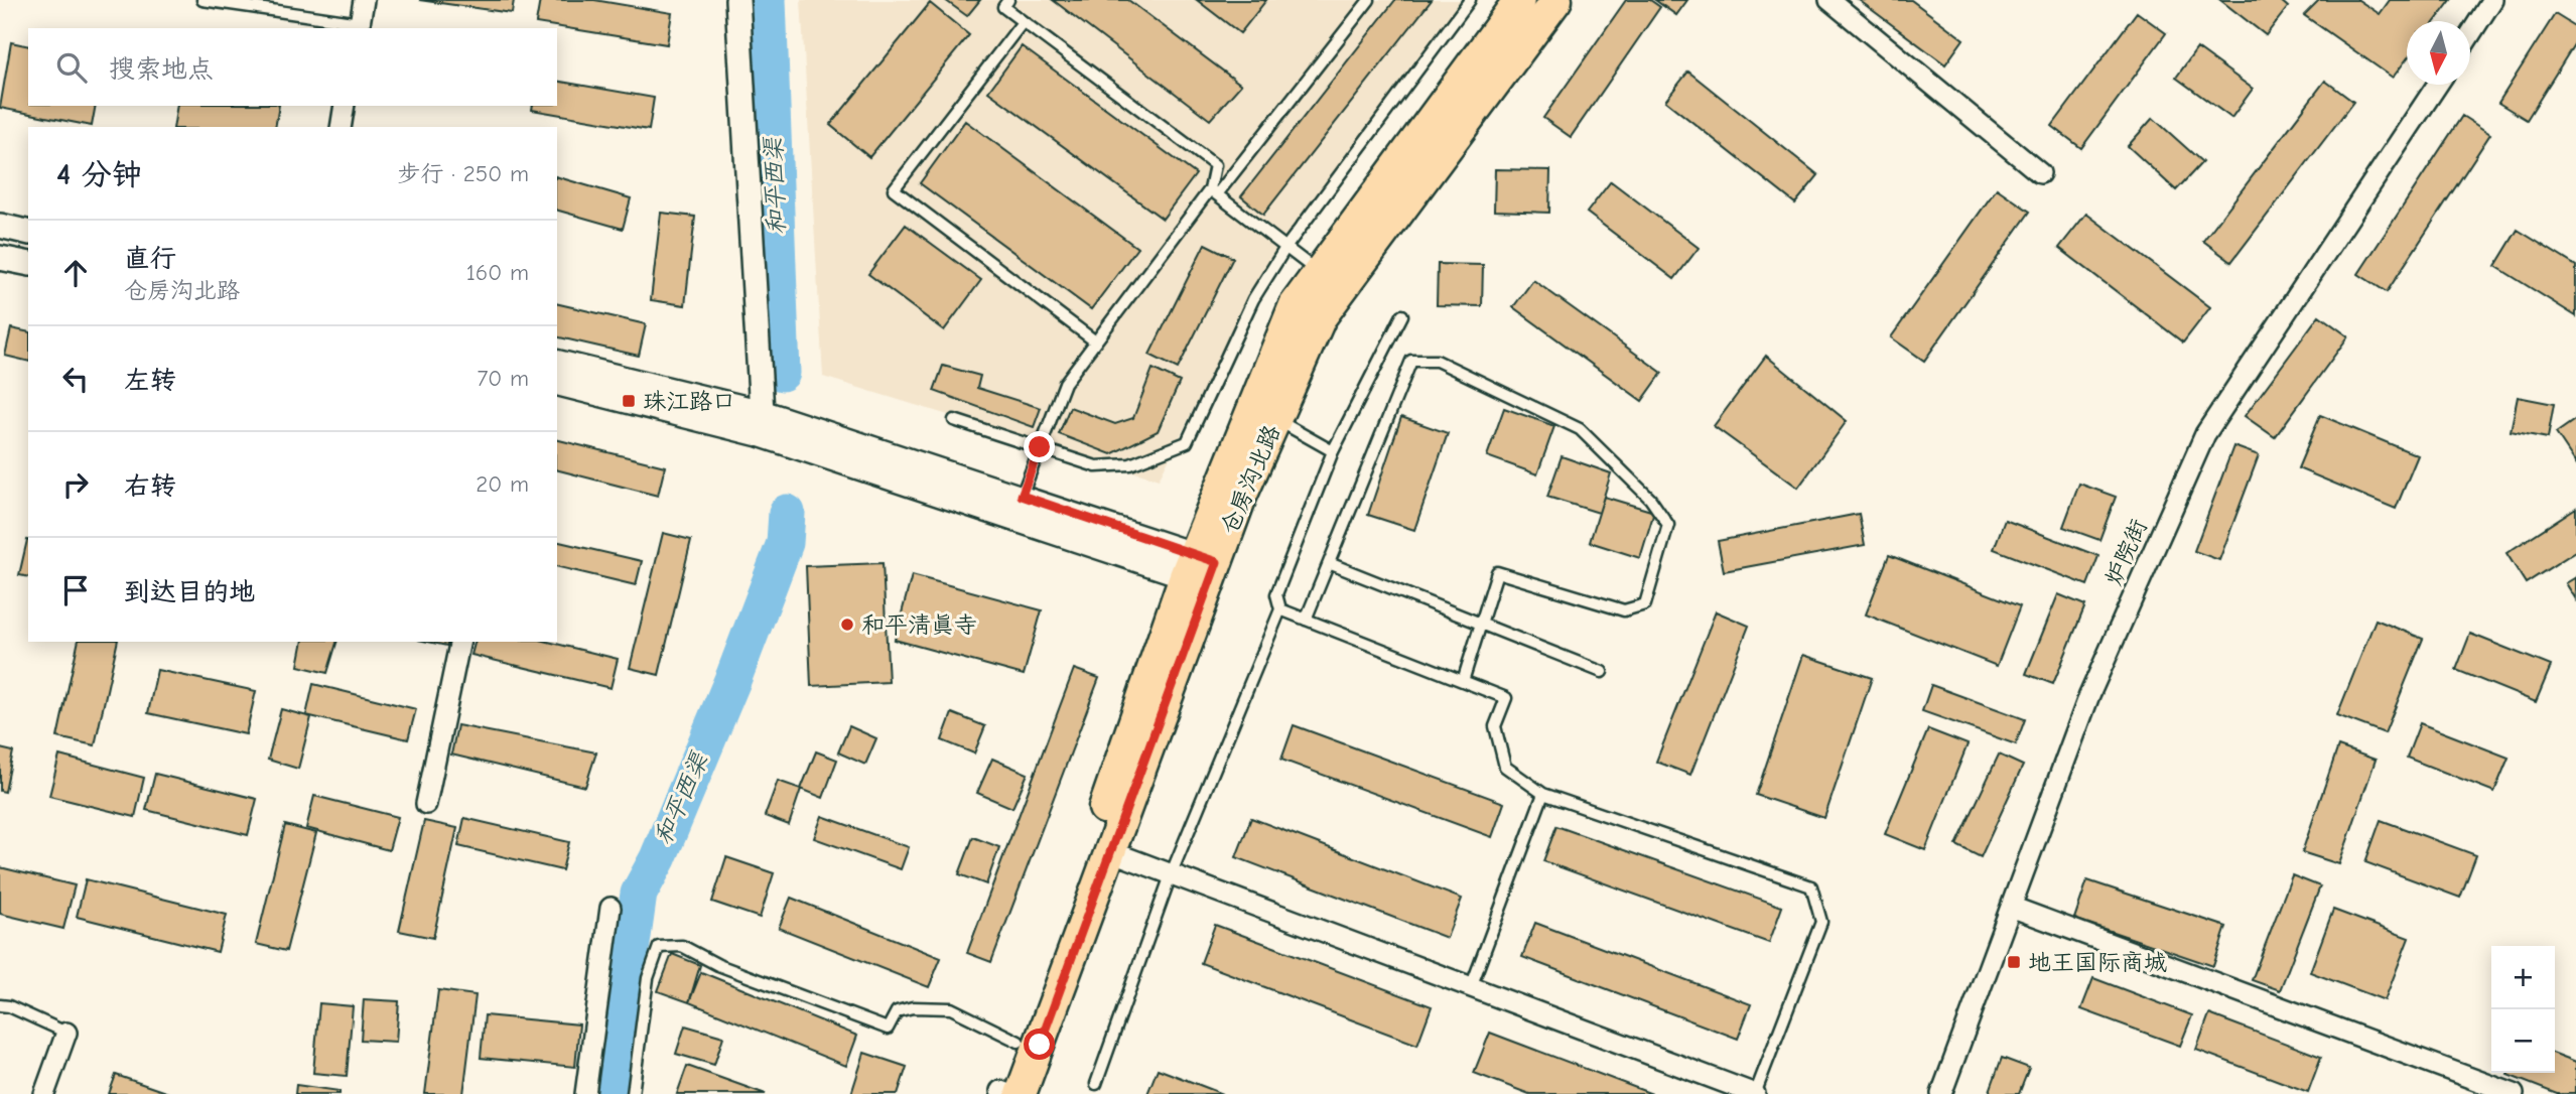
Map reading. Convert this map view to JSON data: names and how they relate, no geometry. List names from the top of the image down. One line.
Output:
{"streets":{"main road":["仓房沟北路"],"street":["炉院街"]},"water":["和平西渠"],"places":{"transit":["珠江路口","地王国际商城"],"other":["和平清真寺"]},"north":"bottom","page":{"search":"搜索地点","heading":["4 分钟","步行 · 250 m"],"list":[["直行","仓房沟北路","160 m"],["左转","70 m"],["右转","20 m"],"到达目的地"],"map_buttons":["+","−"]}}
